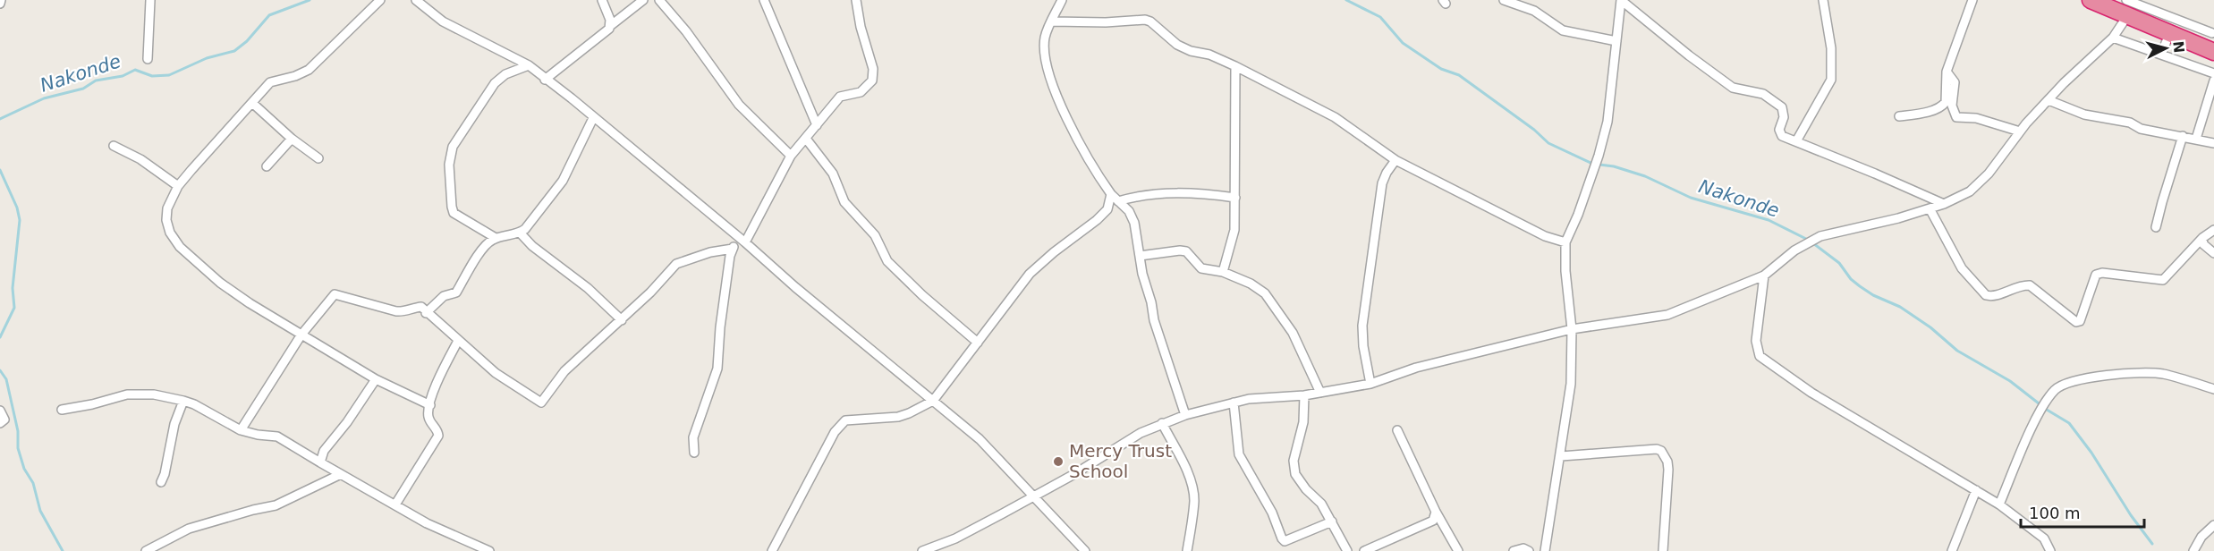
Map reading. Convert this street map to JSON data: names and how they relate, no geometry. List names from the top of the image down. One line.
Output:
{"water":["Nakonde"],"places":["Mercy Trust School"],"scale_bar":"100 m","north":"right"}
